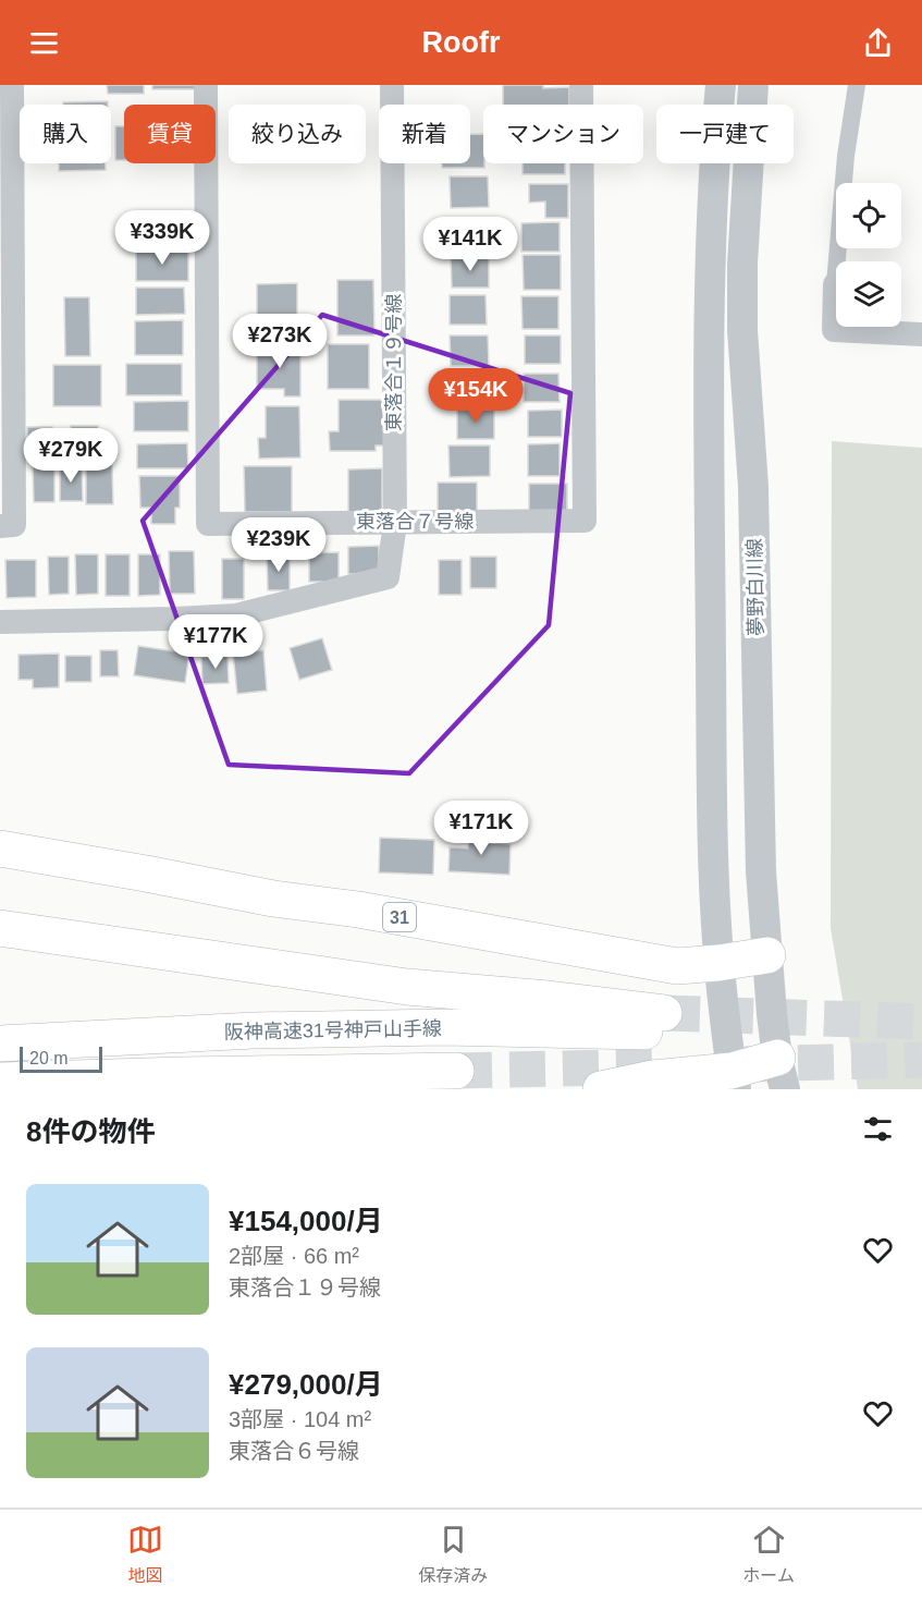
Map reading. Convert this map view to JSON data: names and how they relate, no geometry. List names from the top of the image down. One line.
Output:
{"streets":{"highway":["31","阪神高速31号神戸山手線"],"street":["東落合１９号線","東落合７号線","夢野白川線"]},"crossings":[["東落合１９号線","東落合７号線"],["夢野白川線","31"]],"scale_bar":"20 m","page":{"header":"Roofr","chip":["購入","賃貸","絞り込み","新着","マンション","一戸建て"],"price":["¥339K","¥141K","¥273K","¥154K","¥279K","¥239K","¥177K","¥171K"],"scale":"20 m","heading":"8件の物件","list":[{"name":"¥154,000/月","note":"2部屋 · 66 m² · 東落合１９号線"},{"name":"¥279,000/月","note":"3部屋 · 104 m² · 東落合６号線"}],"tabs":["地図","保存済み","ホーム"]}}
